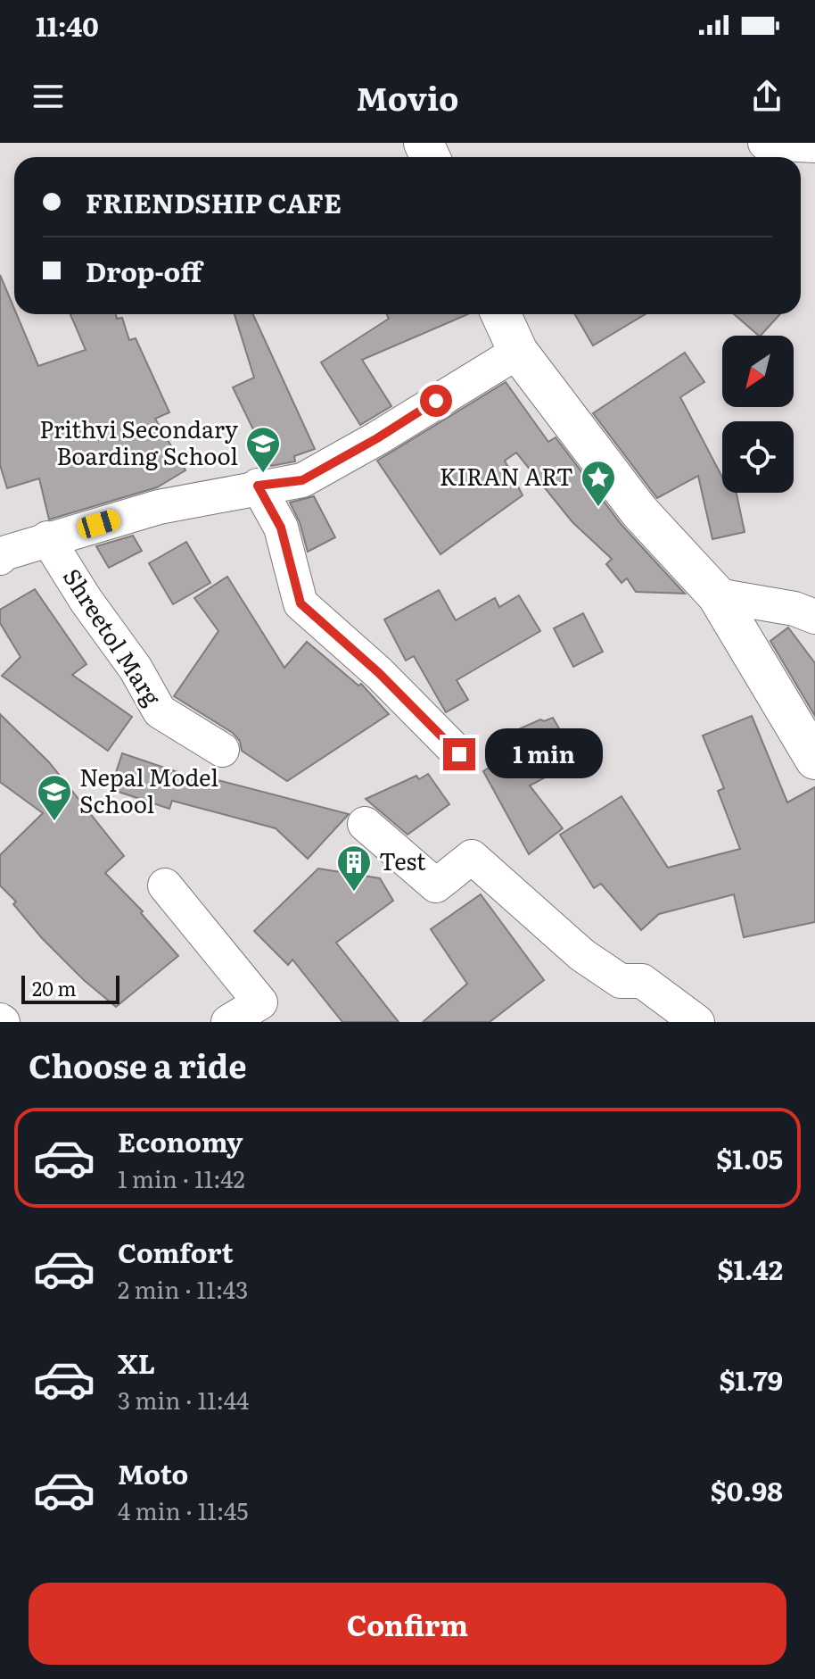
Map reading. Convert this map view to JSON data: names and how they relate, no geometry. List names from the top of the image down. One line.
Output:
{"streets":{"street":["Shreetol Marg"]},"places":{"school or university":["Prithvi Secondary Boarding School","Nepal Model School"],"place":["KIRAN ART"],"building":["Test"]},"scale_bar":"20 m","north":"bottom left","page":{"status":"11:40","header":"Movio","banner":["FRIENDSHIP CAFE","Drop-off"],"bubble":"1 min","scale":"20 m","heading":"Choose a ride","list":[{"name":"Economy","note":"1 min · 11:42","value":"$1.05"},{"name":"Comfort","note":"2 min · 11:43","value":"$1.42"},{"name":"XL","note":"3 min · 11:44","value":"$1.79"},{"name":"Moto","note":"4 min · 11:45","value":"$0.98"}],"buttons":"Confirm"}}
